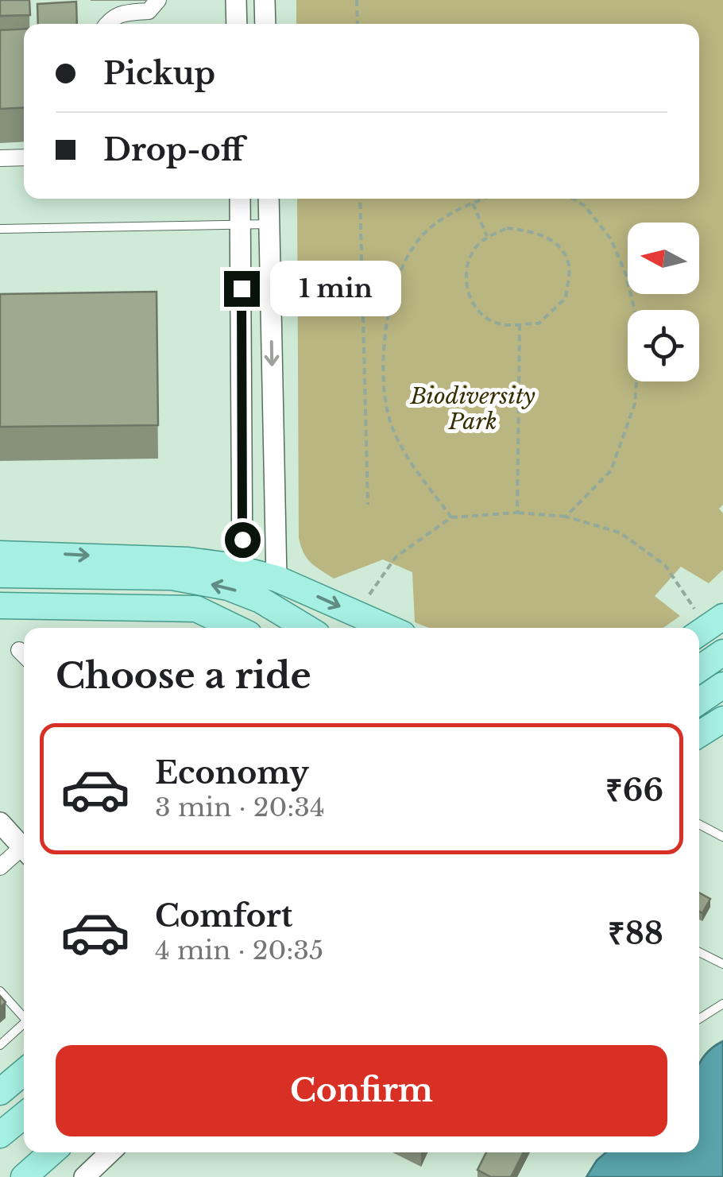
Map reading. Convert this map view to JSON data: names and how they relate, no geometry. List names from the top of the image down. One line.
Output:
{"parks":["Biodiversity Park"],"north":"left","page":{"banner":["Pickup","Drop-off"],"bubble":"1 min","heading":"Choose a ride","list":[{"name":"Economy","note":"3 min · 20:34","value":"₹66"},{"name":"Comfort","note":"4 min · 20:35","value":"₹88"}],"buttons":"Confirm"}}
